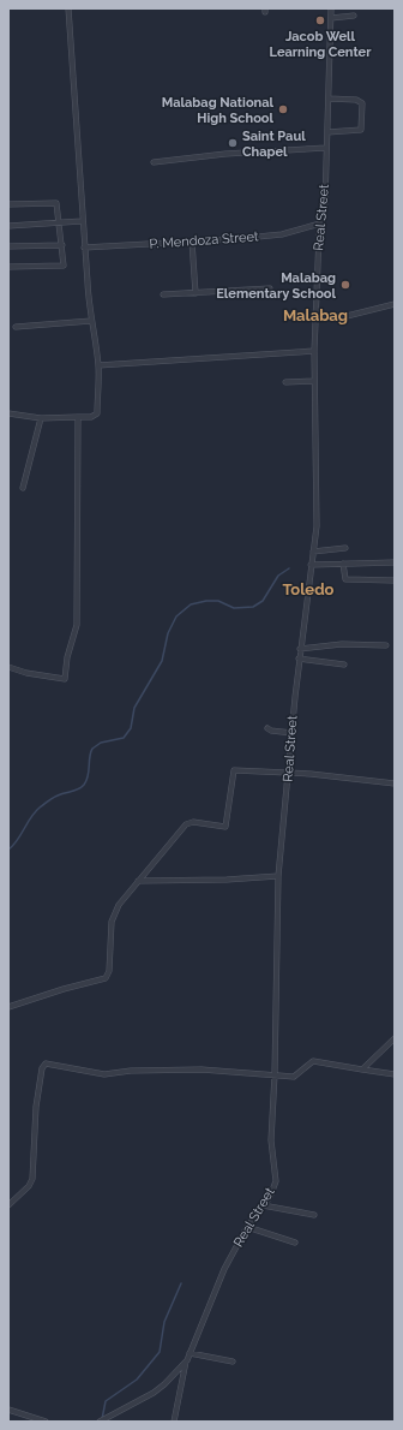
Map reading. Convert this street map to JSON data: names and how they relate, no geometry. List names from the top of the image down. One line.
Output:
{"streets":{"street":["Real Street","P. Mendoza Street"]},"crossings":[["Real Street","P. Mendoza Street"]],"districts":["Malabag","Toledo"],"places":["Jacob Well Learning Center","Malabag National High School","Saint Paul Chapel","Malabag Elementary School"]}
